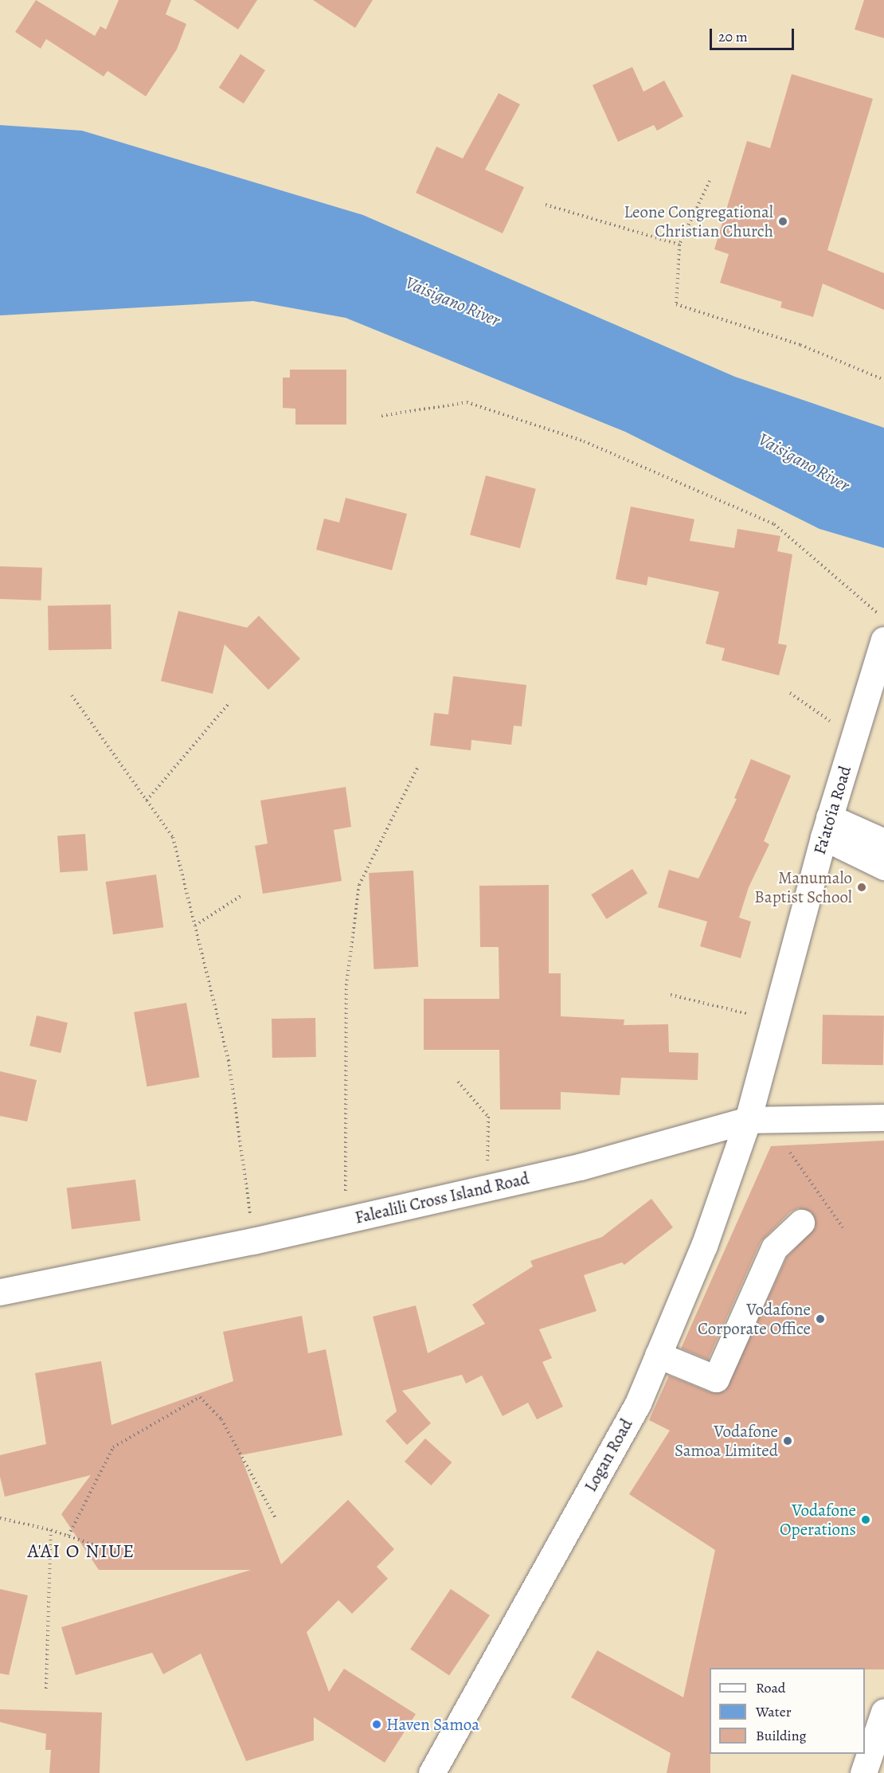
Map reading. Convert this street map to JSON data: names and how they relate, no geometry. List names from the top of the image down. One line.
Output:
{"streets":{"main road":["Fa'ato'ia Road","Falealili Cross Island Road","Logan Road"]},"crossings":[["Fa'ato'ia Road","Falealili Cross Island Road"],["Fa'ato'ia Road","Logan Road"],["Falealili Cross Island Road","Logan Road"]],"districts":["A'AI O NIUE"],"water":["Vaisigano River"],"places":["Leone Congregational Christian Church","Manumalo Baptist School","Vodafone Corporate Office","Vodafone Samoa Limited","Vodafone Operations","Haven Samoa"],"legend":["Road","Water","Building"],"scale_bar":"20 m"}
